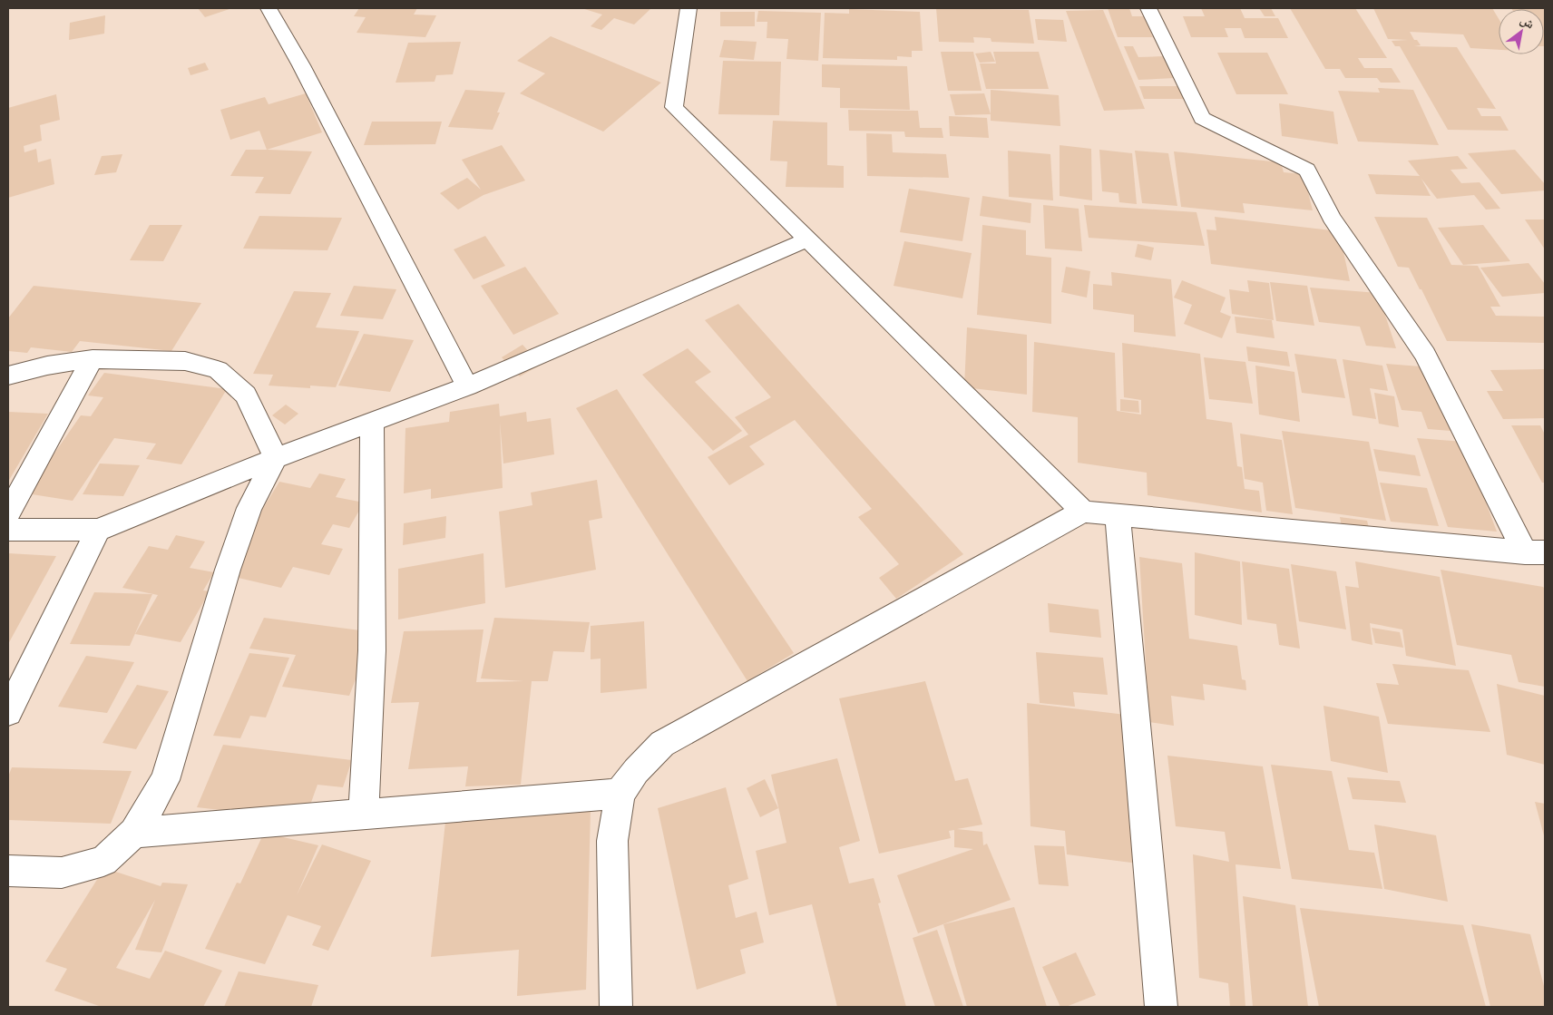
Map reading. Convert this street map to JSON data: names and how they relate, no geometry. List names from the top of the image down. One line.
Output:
{"north":"top right"}
